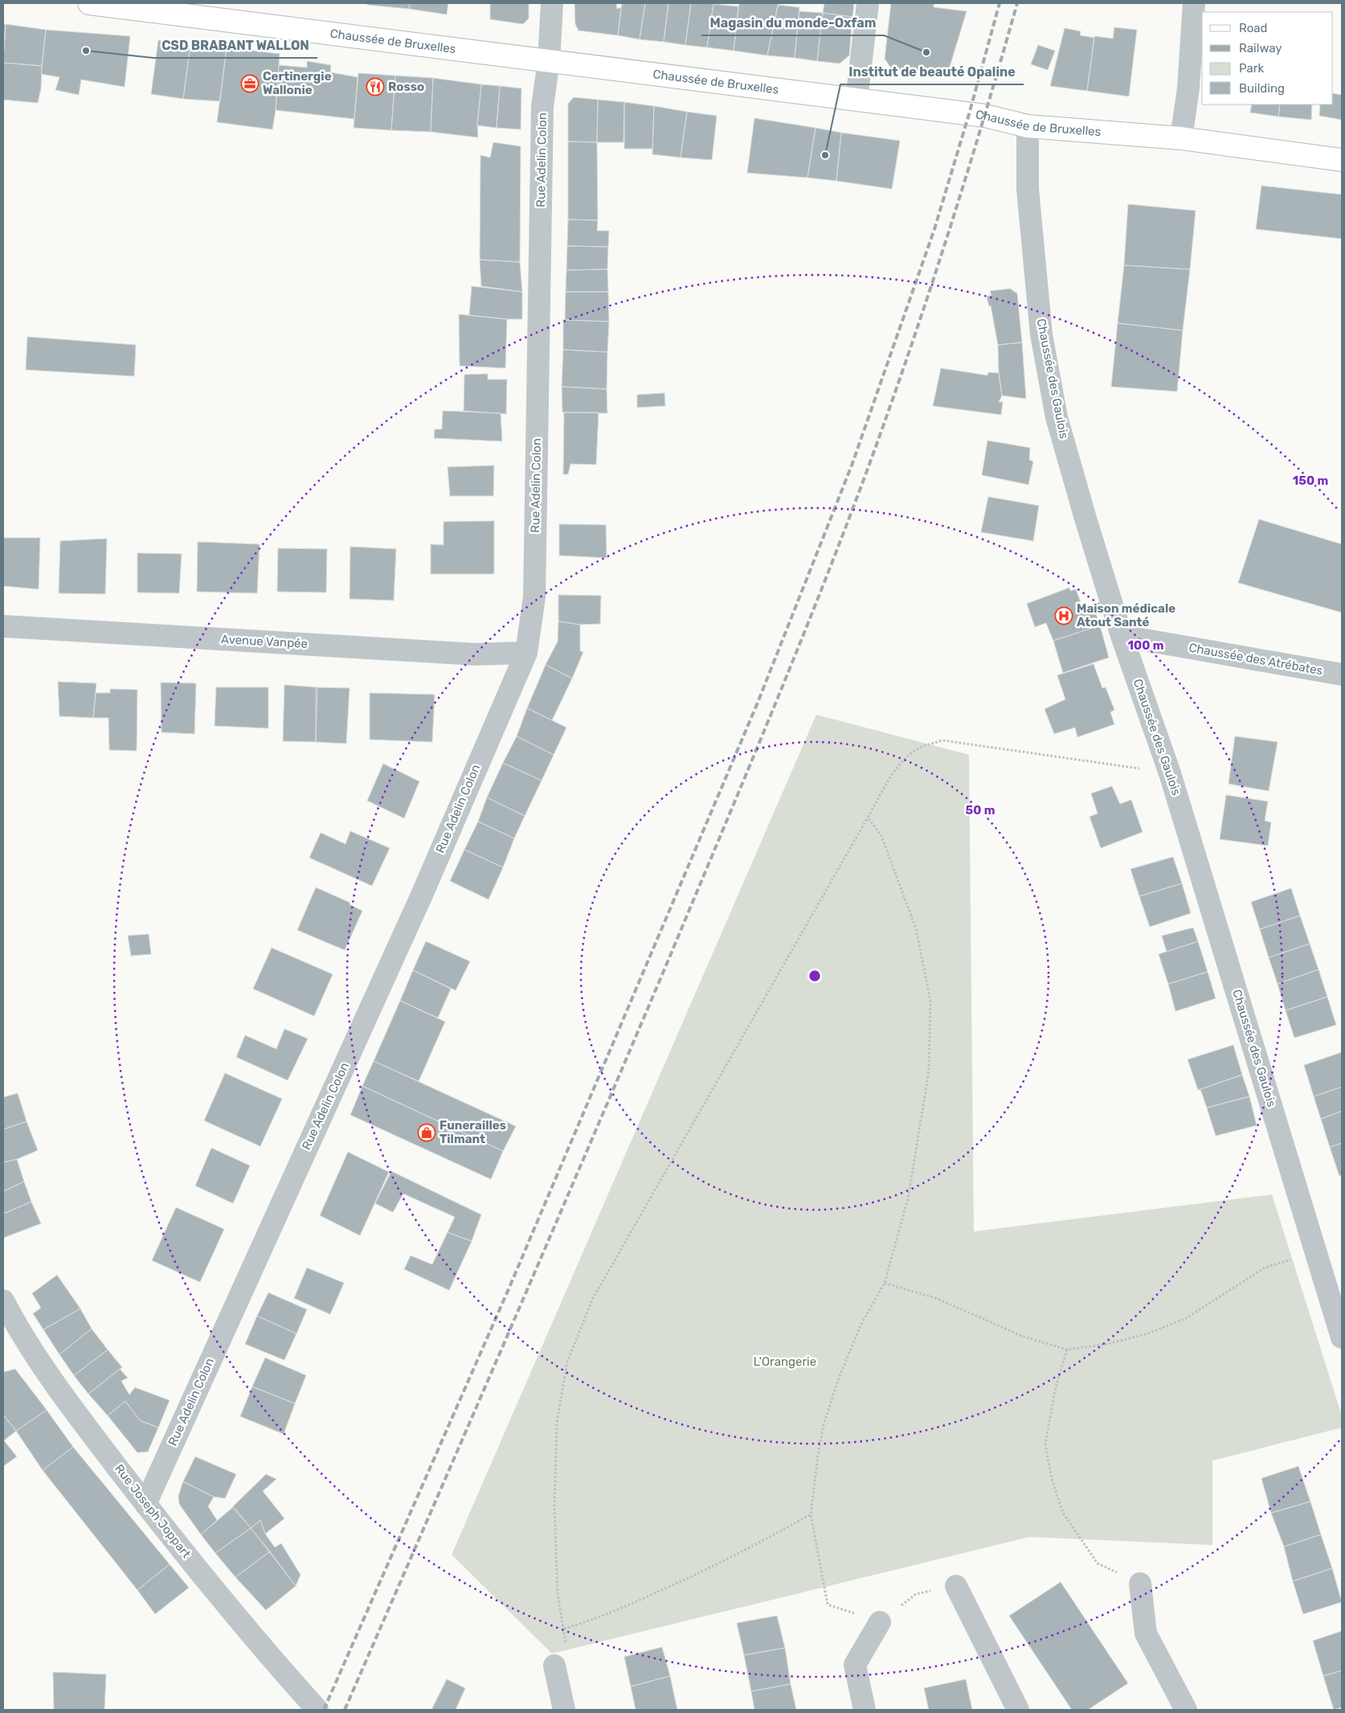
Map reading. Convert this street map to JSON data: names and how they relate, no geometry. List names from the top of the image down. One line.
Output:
{"streets":{"main road":["Chaussée de Bruxelles"],"street":["Rue Adelin Colon","Chaussée des Gaulois","Avenue Vanpée","Chaussée des Atrébates","Rue Joseph Joppart"]},"crossings":[["Chaussée de Bruxelles","Rue Adelin Colon"],["Chaussée de Bruxelles","Chaussée des Gaulois"],["Rue Adelin Colon","Avenue Vanpée"],["Rue Adelin Colon","Rue Joseph Joppart"],["Chaussée des Gaulois","Chaussée des Atrébates"]],"parks":["L'Orangerie"],"places":{"other":["CSD BRABANT WALLON","Magasin du monde-Oxfam","Institut de beauté Opaline"],"office":["Certinergie Wallonie"],"restaurant":["Rosso"],"hospital":["Maison médicale Atout Santé"],"shop":["Funerailles Tilmant"]},"legend":["Road","Railway","Park","Building"],"rings":["150 m","100 m","50 m"]}
